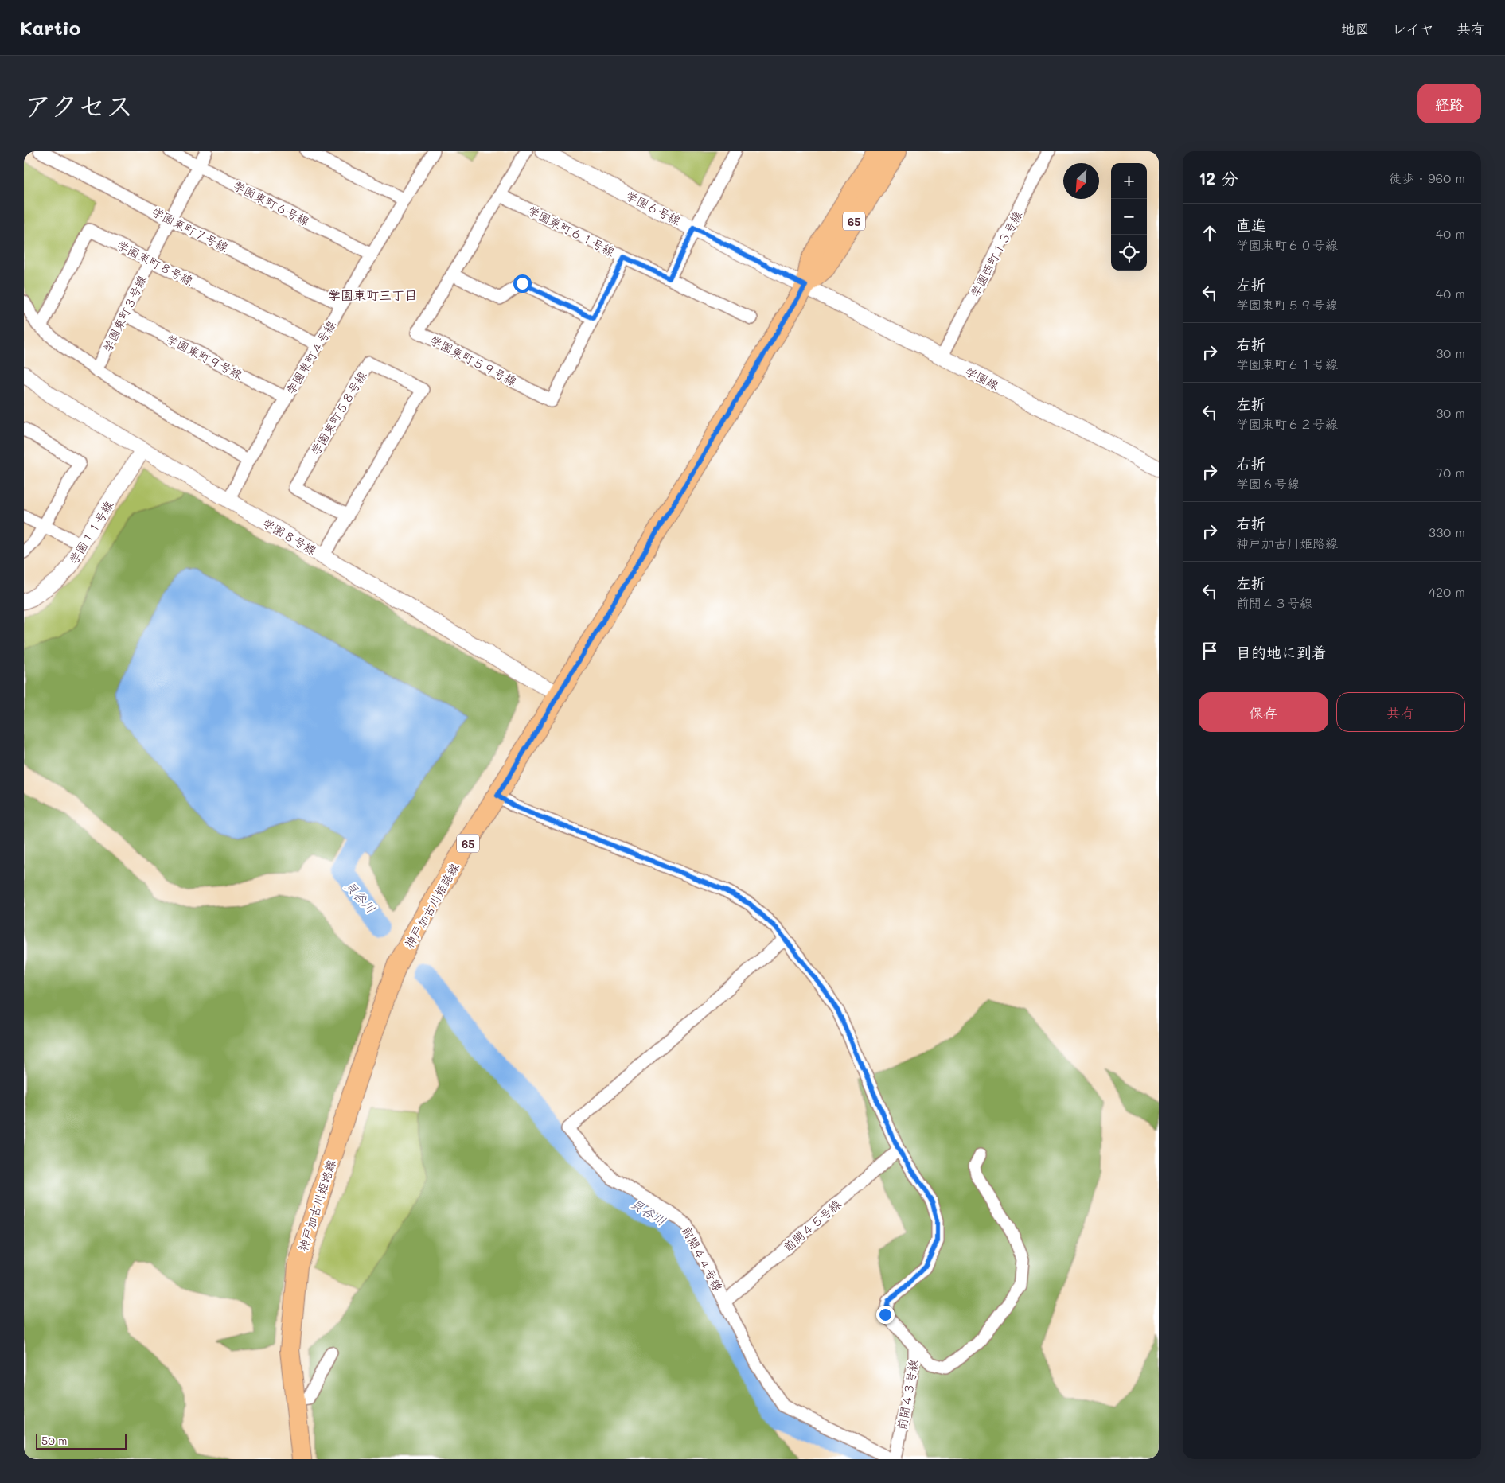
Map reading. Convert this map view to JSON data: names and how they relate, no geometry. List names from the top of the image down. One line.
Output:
{"streets":{"main road":["65","神戸加古川姫路線"],"street":["学園東町６号線","学園６号線","学園東町７号線","学園東町６１号線","学園西町１３号線","学園東町８号線","学園東町３号線","学園東町９号線","学園東町４号線","学園東町５９号線","学園線","学園東町５８号線","学園１１号線","学園８号線","前開４５号線","前開４４号線","前開４３号線"]},"crossings":[["学園東町６号線","学園東町３号線"],["学園東町６号線","学園東町４号線"],["学園６号線","学園線"],["学園６号線","神戸加古川姫路線"],["学園東町７号線","学園東町３号線"],["学園東町７号線","学園東町４号線"],["学園東町６１号線","学園東町５９号線"],["学園西町１３号線","学園線"],["学園東町８号線","学園東町３号線"],["学園東町８号線","学園東町４号線"],["学園東町３号線","学園東町９号線"],["学園東町９号線","学園東町４号線"],["学園東町４号線","学園８号線"],["学園線","神戸加古川姫路線"],["学園東町５８号線","学園８号線"],["学園１１号線","学園８号線"],["学園８号線","神戸加古川姫路線"],["神戸加古川姫路線","前開４３号線"],["前開４５号線","前開４４号線"],["前開４５号線","前開４３号線"],["前開４４号線","前開４３号線"]],"districts":["学園東町三丁目"],"water":["貝谷川"],"scale_bar":"50 m","north":"bottom left","page":{"header":"Kartio","nav":["地図","レイヤ","共有"],"title":"アクセス","buttons":["経路",["保存","共有"]],"heading":["12 分","徒歩 · 960 m"],"map_buttons":["+","−"],"list":[["直進","学園東町６０号線","40 m"],["左折","学園東町５９号線","40 m"],["右折","学園東町６１号線","30 m"],["左折","学園東町６２号線","30 m"],["右折","学園６号線","70 m"],["右折","神戸加古川姫路線","330 m"],["左折","前開４３号線","420 m"],"目的地に到着"],"scale":"50 m"}}
